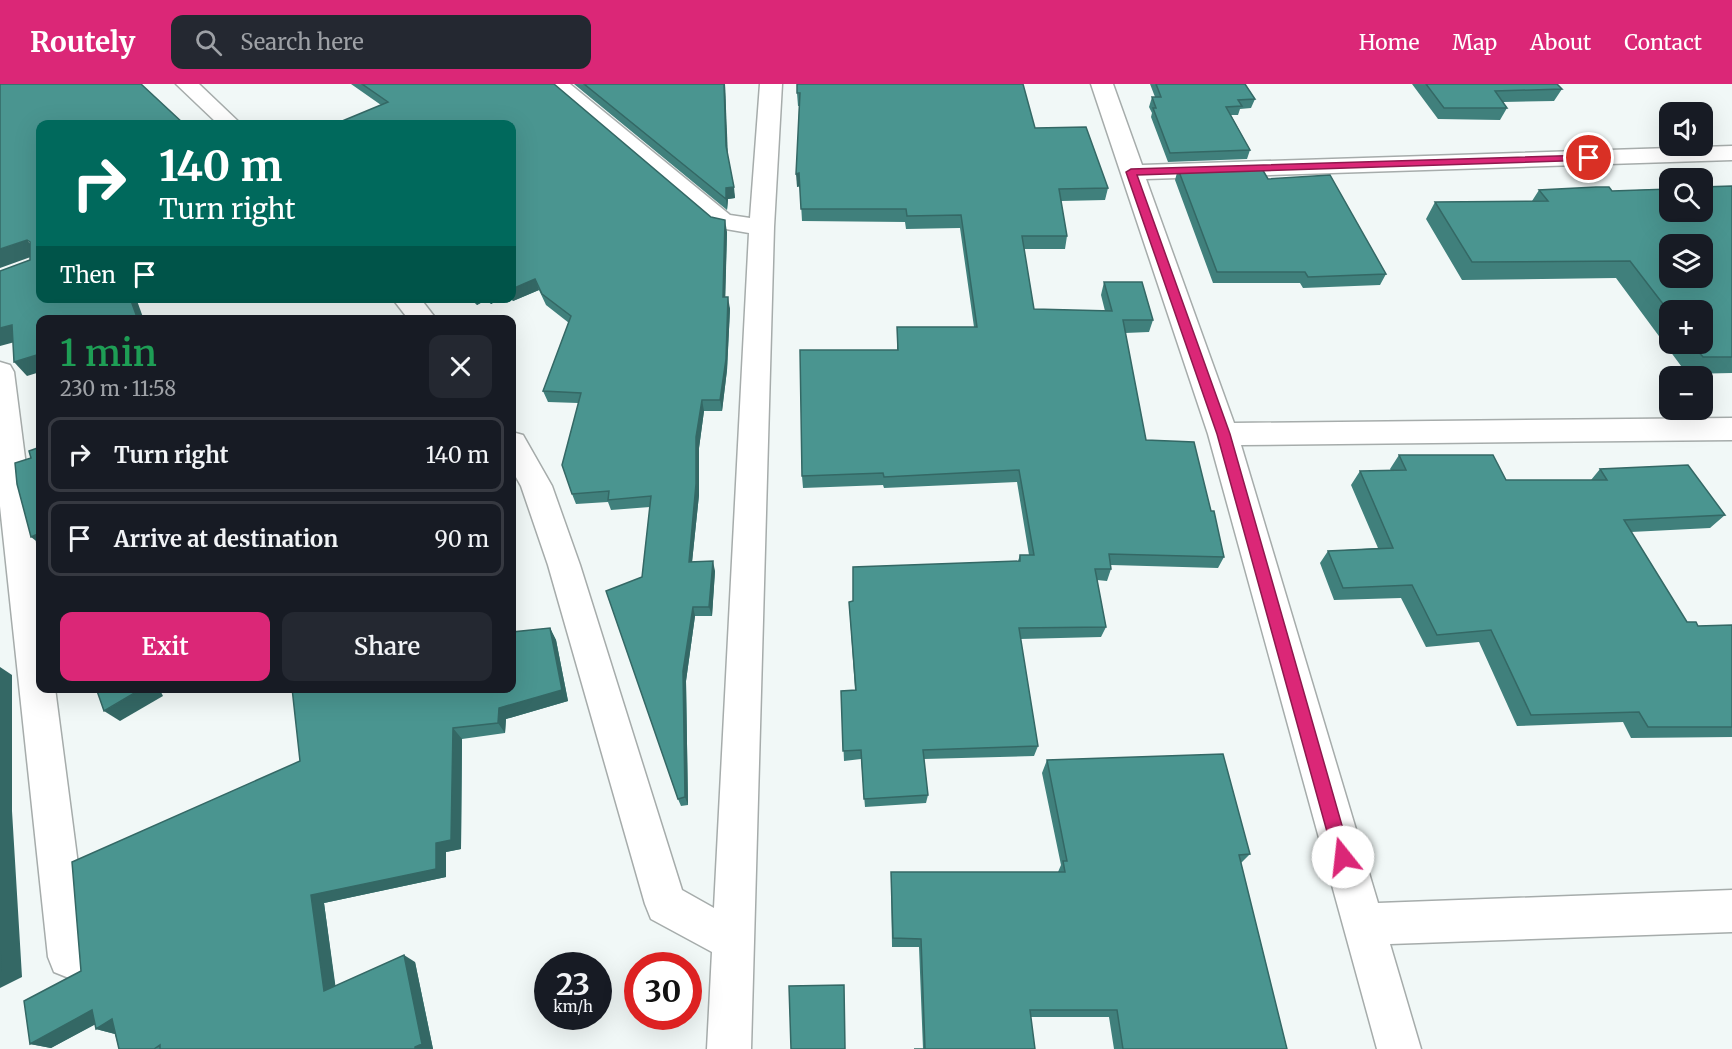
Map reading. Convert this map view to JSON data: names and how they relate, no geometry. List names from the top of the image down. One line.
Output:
{"page":{"header":"Routely","search":"Search here","nav":["Home","Map","About","Contact"],"map_buttons":["+","−"],"turn":["140 m","Turn right"],"then":"Then","heading":["1 min","230 m · 11:58"],"list":[{"name":"Turn right","value":"140 m"},{"name":"Arrive at destination","value":"90 m"}],"buttons":["Exit","Share"],"speed":"23 km/h","limit":"30"}}
